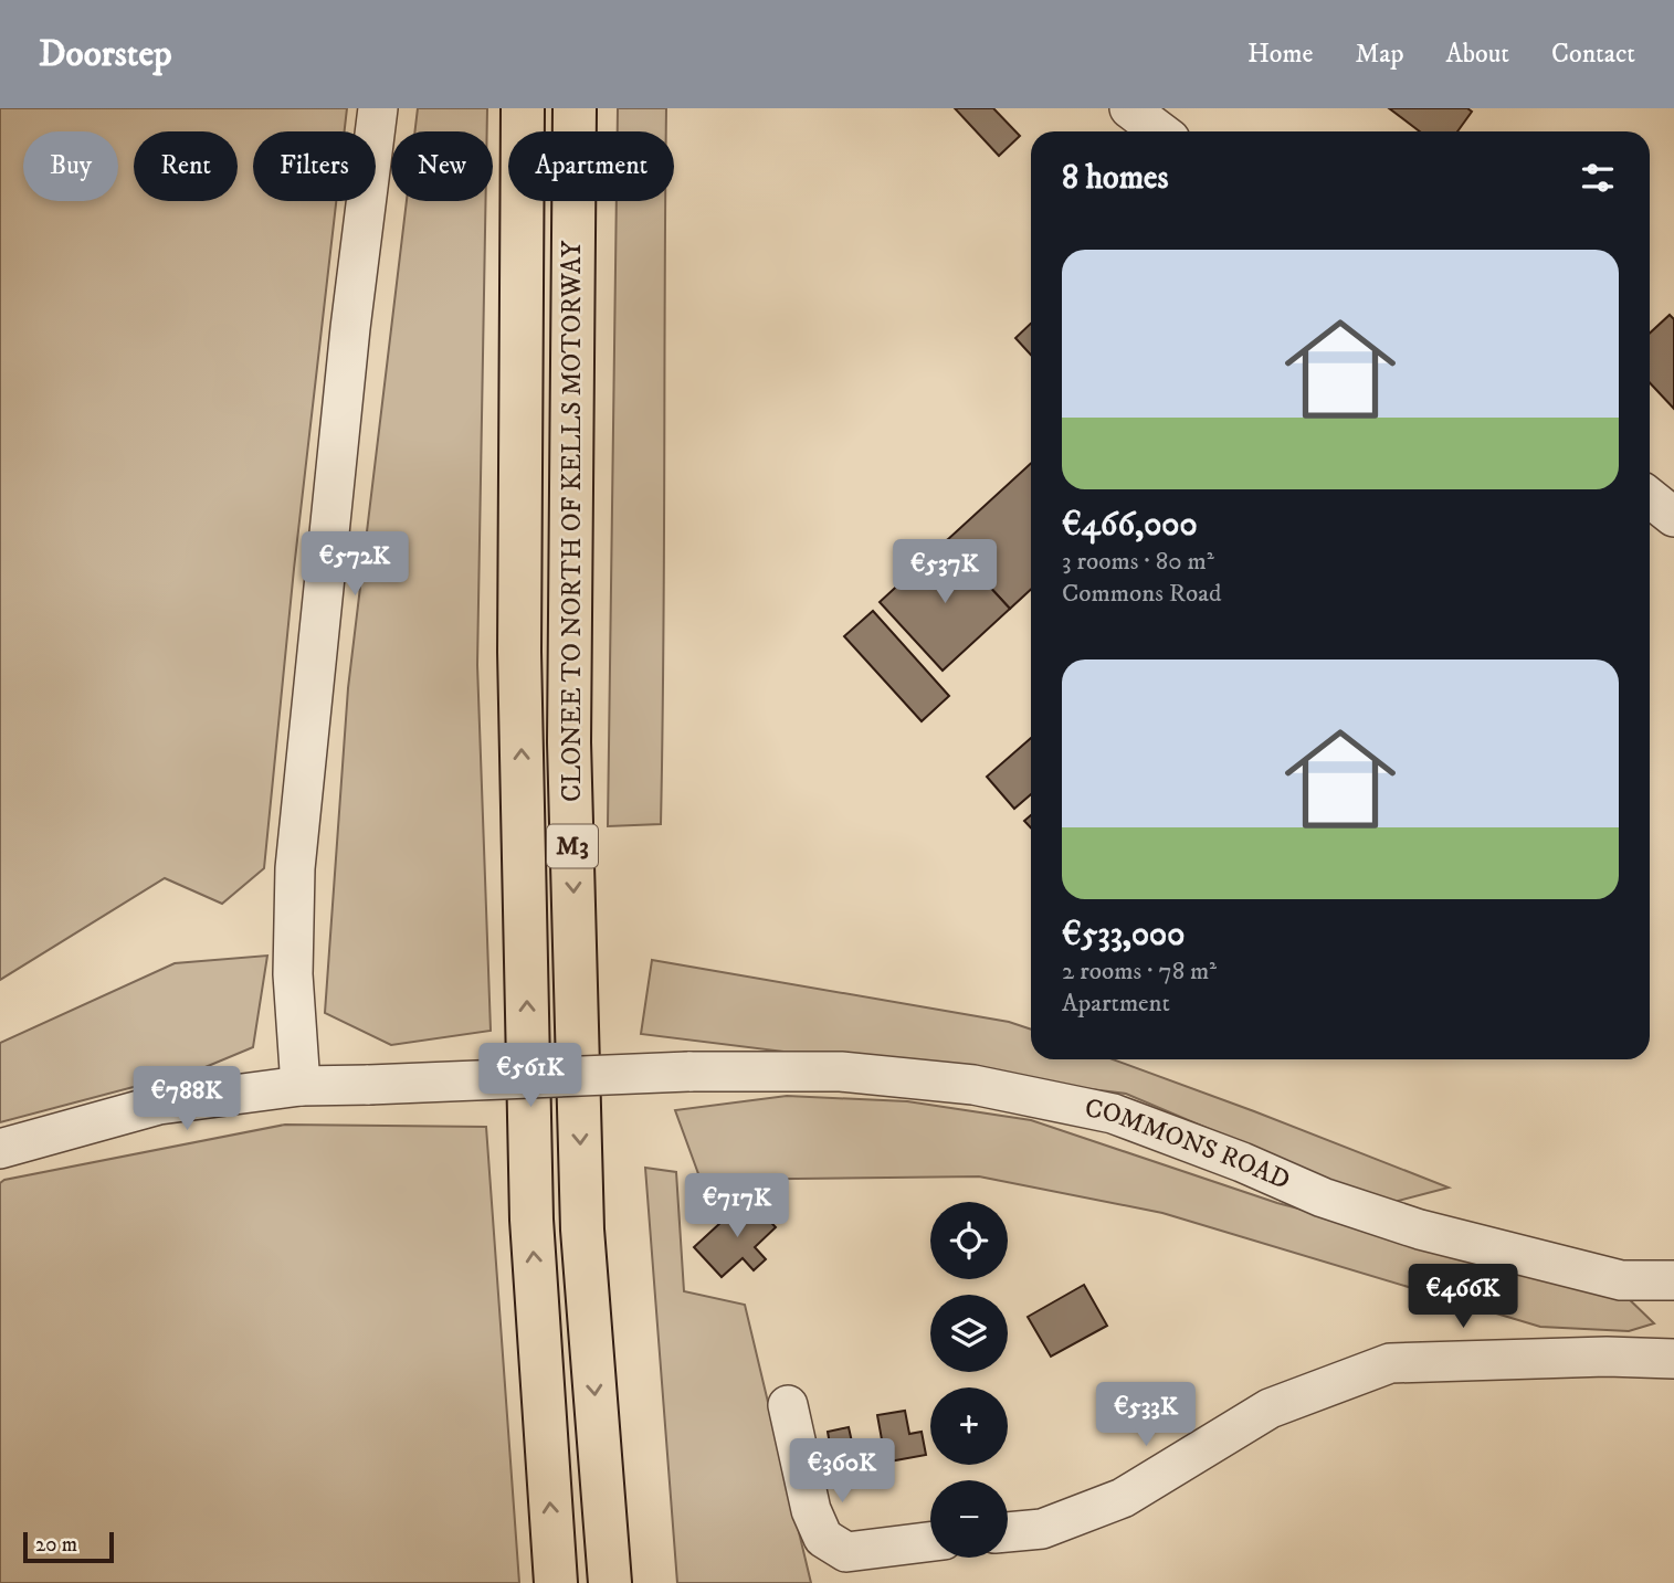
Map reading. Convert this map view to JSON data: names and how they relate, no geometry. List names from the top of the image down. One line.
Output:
{"streets":{"highway":["CLONEE TO NORTH OF KELLS MOTORWAY","M3"],"street":["COMMONS ROAD"]},"scale_bar":"20 m","page":{"header":"Doorstep","nav":["Home","Map","About","Contact"],"chip":["Buy","Rent","Filters","New","Apartment"],"heading":"8 homes","list":[{"name":"€466,000","note":"3 rooms · 80 m² · Commons Road"},{"name":"€533,000","note":"2 rooms · 78 m² · Apartment"}],"price":["€572K","€537K","€561K","€788K","€717K","€466K","€533K","€360K"],"map_buttons":["+","−"],"scale":"20 m"}}
